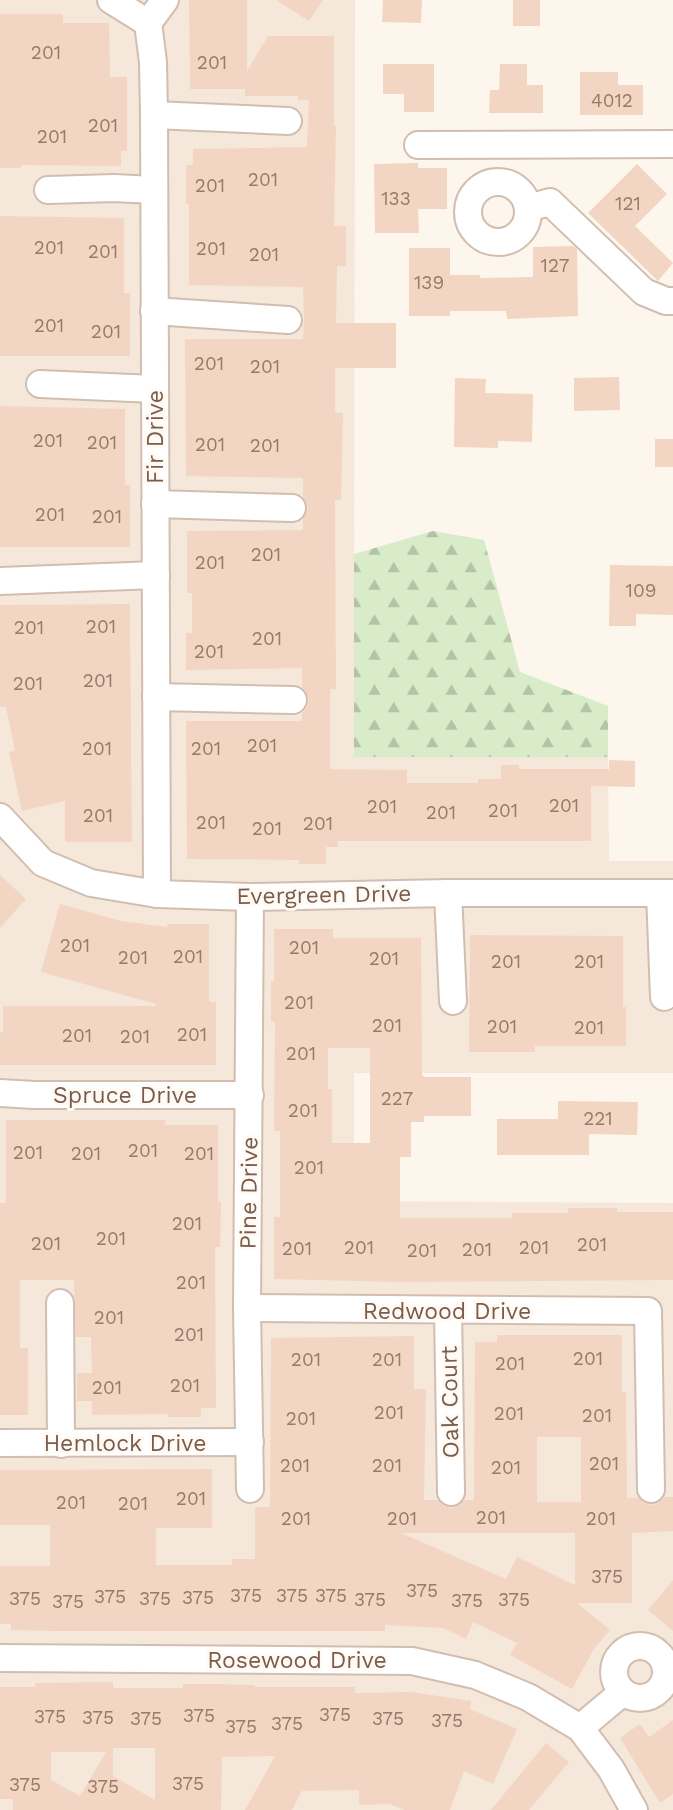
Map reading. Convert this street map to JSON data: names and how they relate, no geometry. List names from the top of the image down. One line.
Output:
{"streets":{"street":["Fir Drive","Evergreen Drive","Spruce Drive","Pine Drive","Redwood Drive","Oak Court","Hemlock Drive","Rosewood Drive"]},"crossings":[["Fir Drive","Evergreen Drive"],["Evergreen Drive","Pine Drive"],["Spruce Drive","Pine Drive"],["Pine Drive","Redwood Drive"],["Pine Drive","Hemlock Drive"],["Redwood Drive","Oak Court"]],"house_numbers":["201","201","4012","201","201","201","201","133","121","201","201","201","201","127","139","201","201","201","201","201","201","201","201","201","201","201","201","109","201","201","201","201","201","201","201","201","201","201","201","201","201","201","201","201","201","201","201","201","201","201","201","201","201","201","201","201","201","201","201","201","227","201","221","201","201","201","201","201","201","201","201","201","201","201","201","201","201","201","201","201","201","201","201","201","201","201","201","201","201","201","201","201","201","201","201","201","201","201","201","201","201","375","375","375","375","375","375","375","375","375","375","375","375","375","375","375","375","375","375","375","375","375","375","375","375","375"]}
